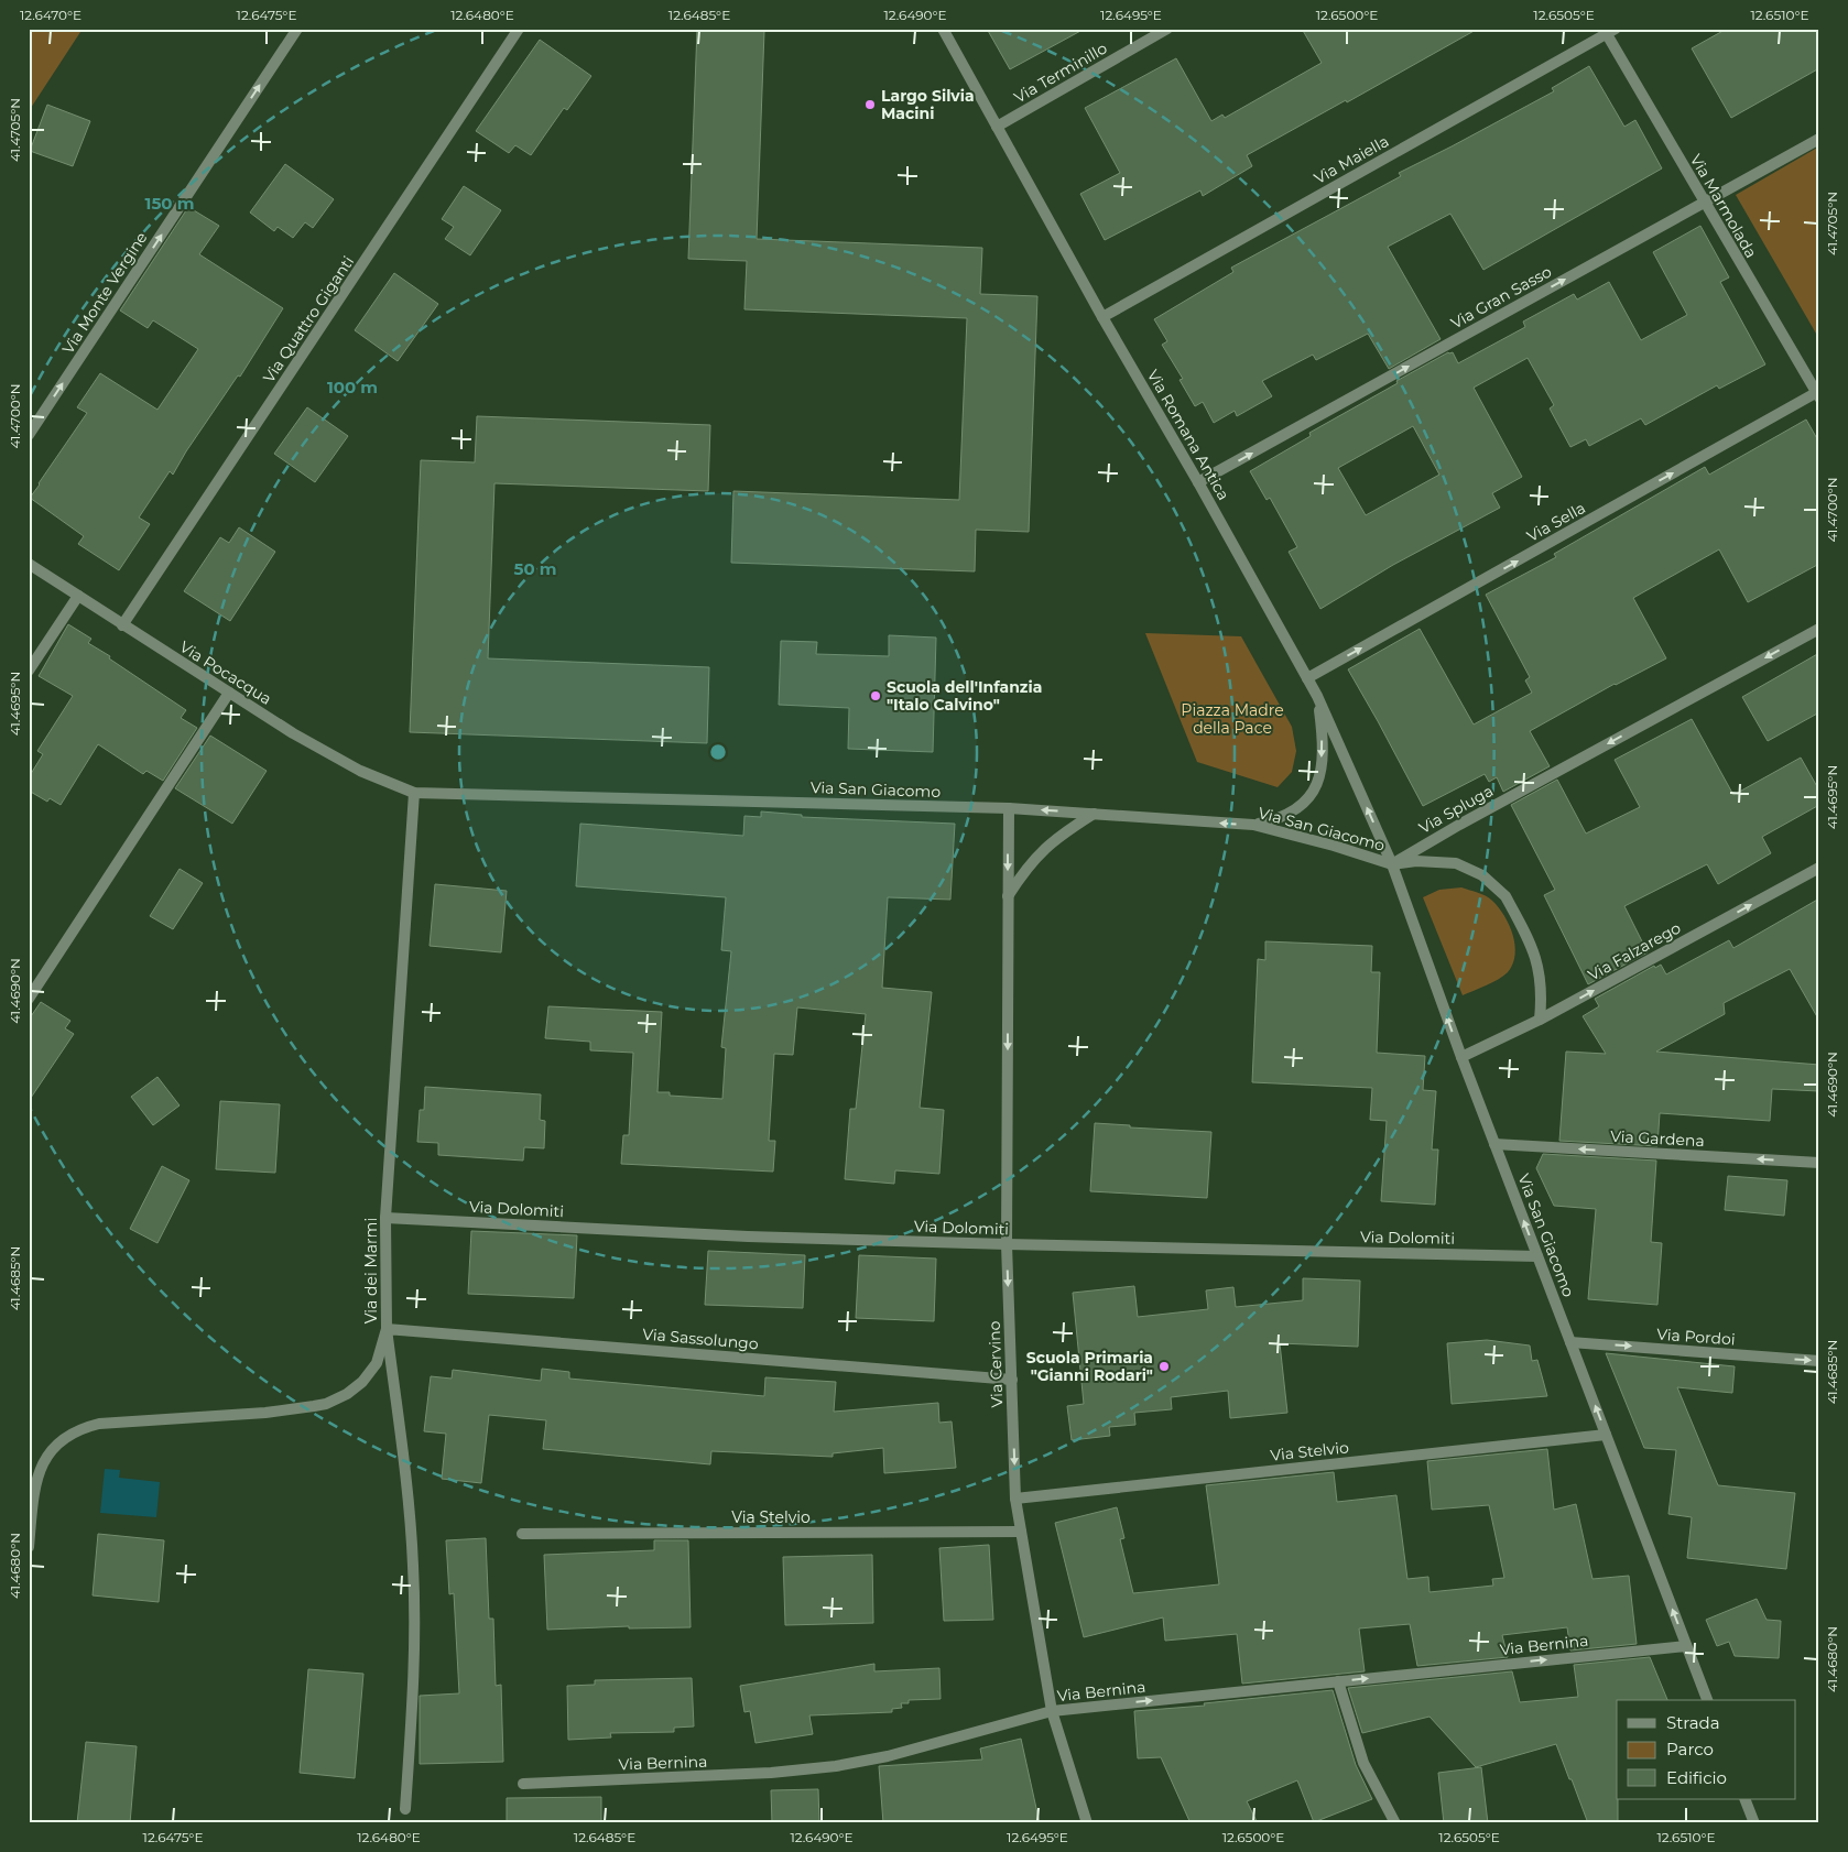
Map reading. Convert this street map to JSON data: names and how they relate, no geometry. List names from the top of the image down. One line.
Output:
{"streets":{"street":["Via Terminillo","Via Maiella","Via Marmolada","Via Monte Vergine","Via Gran Sasso","Via Quattro Giganti","Via Romana Antica","Via Sella","Via Pocacqua","Via San Giacomo","Via Spluga","Via Falzarego","Via Gardena","Via Dolomiti","Via dei Marmi","Via Pordoi","Via Sassolungo","Via Cervino","Via Stelvio","Via Bernina"]},"crossings":[["Via Terminillo","Via Romana Antica"],["Via Maiella","Via Marmolada"],["Via Maiella","Via Romana Antica"],["Via Marmolada","Via Gran Sasso"],["Via Marmolada","Via Sella"],["Via Gran Sasso","Via Romana Antica"],["Via Quattro Giganti","Via Pocacqua"],["Via Romana Antica","Via Sella"],["Via Romana Antica","Via San Giacomo"],["Via Romana Antica","Via Spluga"],["Via Pocacqua","Via San Giacomo"],["Via Pocacqua","Via dei Marmi"],["Via San Giacomo","Via Spluga"],["Via San Giacomo","Via Falzarego"],["Via San Giacomo","Via Gardena"],["Via San Giacomo","Via Dolomiti"],["Via San Giacomo","Via dei Marmi"],["Via San Giacomo","Via Pordoi"],["Via San Giacomo","Via Cervino"],["Via San Giacomo","Via Stelvio"],["Via San Giacomo","Via Bernina"],["Via Dolomiti","Via dei Marmi"],["Via Dolomiti","Via Cervino"],["Via dei Marmi","Via Sassolungo"],["Via Sassolungo","Via Cervino"],["Via Cervino","Via Stelvio"],["Via Cervino","Via Bernina"]],"one_way":["Via Monte Vergine","Via Gran Sasso","Via Sella","Via San Giacomo","Via Spluga","Via Falzarego","Via Gardena","Via Pordoi","Via Cervino","Via Bernina"],"parks":["Piazza Madre della Pace"],"places":["Largo Silvia Macini","Scuola dell'Infanzia \"Italo Calvino\"","Scuola Primaria \"Gianni Rodari\""],"legend":["Strada","Parco","Edificio"],"coordinates":["12.6470°E","12.6475°E","12.6480°E","12.6485°E","12.6490°E","12.6495°E","12.6500°E","12.6505°E","12.6510°E","41.4705°N","41.4700°N","41.4695°N","41.4690°N","41.4685°N","41.4680°N"],"rings":["150 m","100 m","50 m"]}
